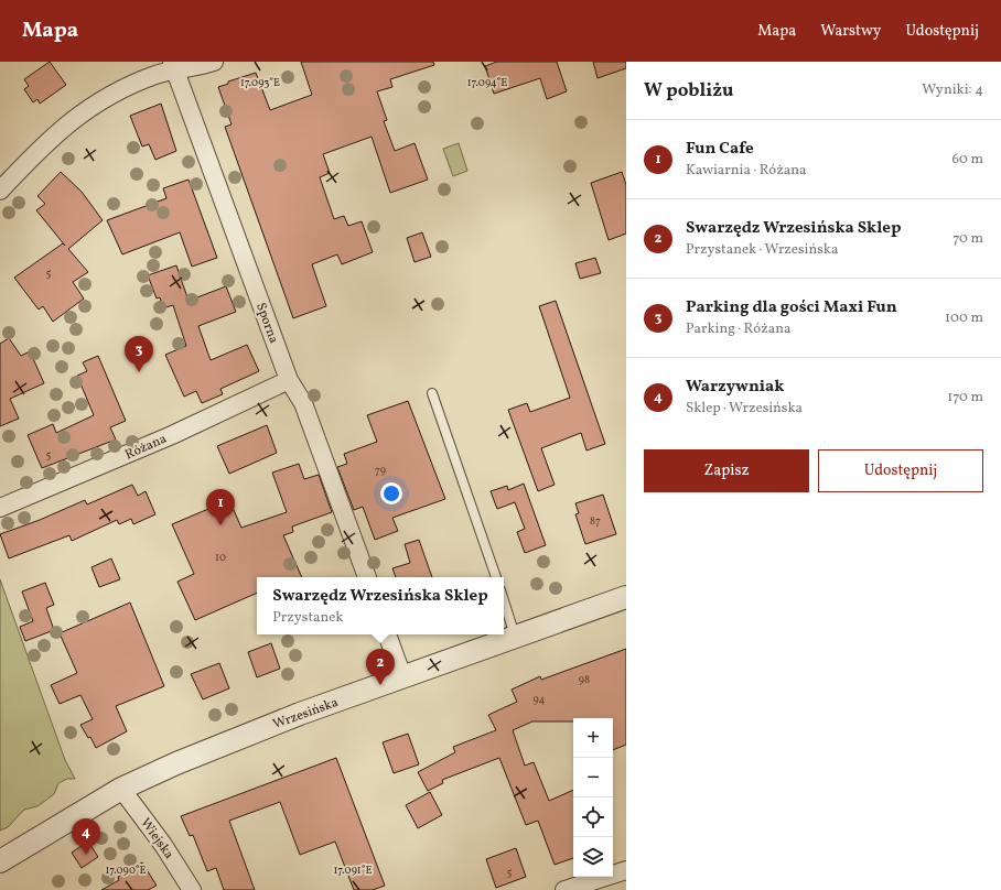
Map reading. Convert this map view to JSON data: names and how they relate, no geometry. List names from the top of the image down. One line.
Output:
{"streets":{"street":["Sporna","Różana","Wrzesińska","Wiejska"]},"crossings":[["Sporna","Różana"],["Wrzesińska","Wiejska"]],"house_numbers":["5","5","79","87","10","98","94","5"],"page":{"header":"Mapa","nav":["Mapa","Warstwy","Udostępnij"],"heading":["W pobliżu","Wyniki: 4"],"list":[{"mark":"1","name":"Fun Cafe","note":"Kawiarnia · Różana","value":"60 m"},{"mark":"2","name":"Swarzędz Wrzesińska Sklep","note":"Przystanek · Wrzesińska","value":"70 m"},{"mark":"3","name":"Parking dla gości Maxi Fun","note":"Parking · Różana","value":"100 m"},{"mark":"4","name":"Warzywniak","note":"Sklep · Wrzesińska","value":"170 m"}],"pins":["3","1","2","4"],"buttons":["Zapisz","Udostępnij"],"popup":["Swarzędz Wrzesińska Sklep","Przystanek"],"map_buttons":["+","−"]},"coordinates":["17.093°E","17.094°E","17.090°E","17.091°E"]}
